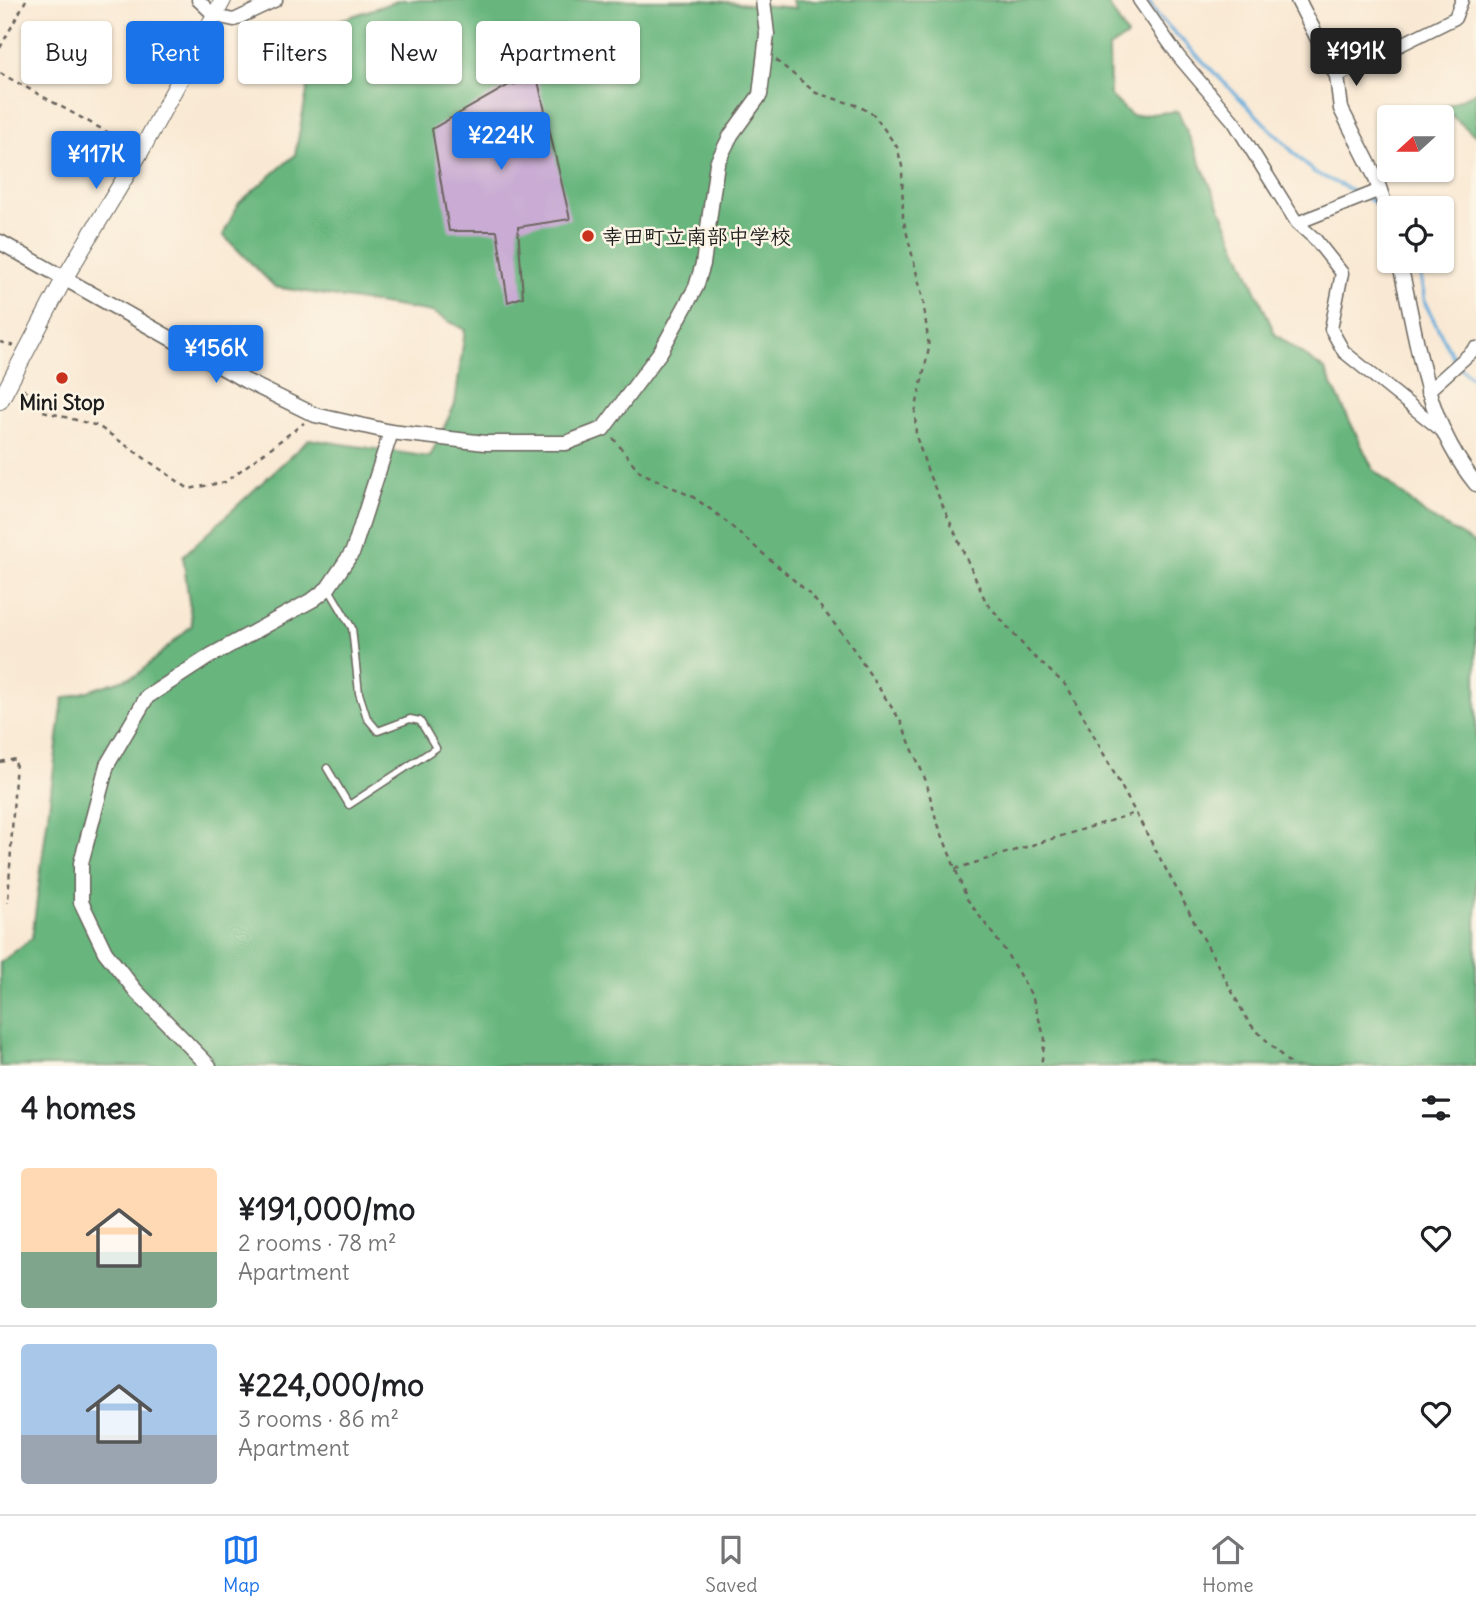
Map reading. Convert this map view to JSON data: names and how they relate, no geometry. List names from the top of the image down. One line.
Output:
{"places":["幸田町立南部中学校","Mini Stop"],"north":"left","page":{"chip":["Buy","Rent","Filters","New","Apartment"],"price":["¥191K","¥224K","¥117K","¥156K"],"heading":"4 homes","list":[{"name":"¥191,000/mo","note":"2 rooms · 78 m² · Apartment"},{"name":"¥224,000/mo","note":"3 rooms · 86 m² · Apartment"}],"tabs":["Map","Saved","Home"]}}
